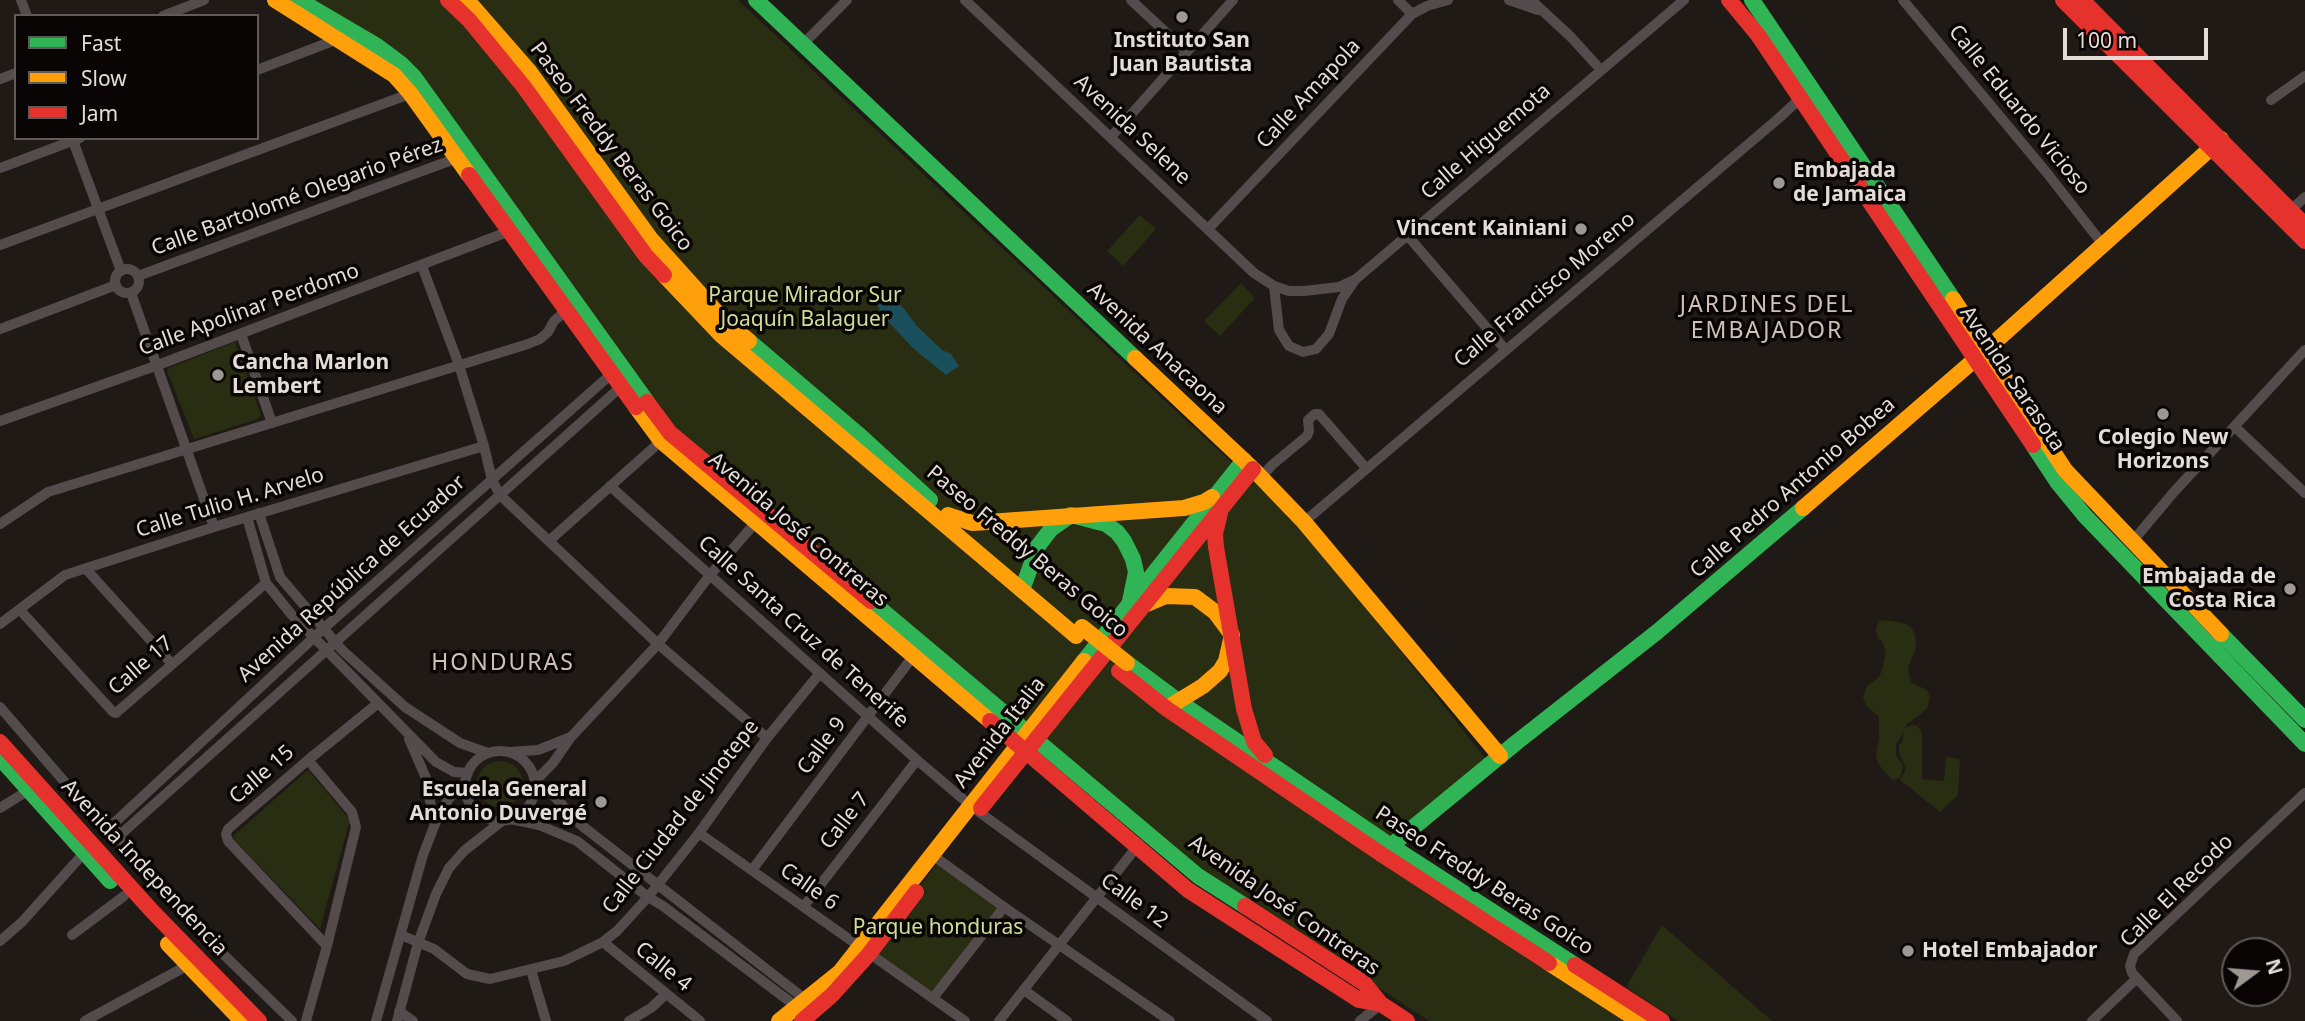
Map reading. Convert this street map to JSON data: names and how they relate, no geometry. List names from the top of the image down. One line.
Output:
{"streets":{"main road":["Paseo Freddy Beras Goico","Avenida Anacaona","Avenida Sarasota","Calle Pedro Antonio Bobea","Avenida José Contreras","Avenida Italia","Avenida Independencia"],"street":["Calle Amapola","Calle Eduardo Vicioso","Avenida Selene","Calle Higuemota","Calle Bartolomé Olegario Pérez","Calle Francisco Moreno","Calle Apolinar Perdomo","Calle Tulio H. Arvelo","Avenida República de Ecuador","Calle Santa Cruz de Tenerife","Calle 17","Calle 9","Calle 15","Calle Ciudad de Jinotepe","Calle 7","Calle 6","Calle El Recodo","Calle 12","Calle 4"]},"crossings":[["Calle Amapola","Avenida Selene"],["Calle Eduardo Vicioso","Calle Pedro Antonio Bobea"],["Avenida Selene","Calle Higuemota"],["Paseo Freddy Beras Goico","Calle Pedro Antonio Bobea"],["Calle Bartolomé Olegario Pérez","Avenida José Contreras"],["Calle Francisco Moreno","Avenida Anacaona"],["Calle Francisco Moreno","Avenida Sarasota"],["Calle Apolinar Perdomo","Avenida José Contreras"],["Avenida Anacaona","Calle Pedro Antonio Bobea"],["Avenida Anacaona","Avenida Italia"],["Avenida Sarasota","Calle Pedro Antonio Bobea"],["Calle Tulio H. Arvelo","Calle 17"],["Avenida José Contreras","Avenida República de Ecuador"],["Avenida José Contreras","Avenida Italia"],["Avenida José Contreras","Calle 9"],["Calle Santa Cruz de Tenerife","Avenida Italia"],["Calle Santa Cruz de Tenerife","Calle 9"],["Calle Santa Cruz de Tenerife","Calle Ciudad de Jinotepe"],["Calle Santa Cruz de Tenerife","Calle 7"],["Calle Santa Cruz de Tenerife","Calle 12"],["Avenida Italia","Calle 6"],["Avenida Italia","Calle 12"],["Calle 9","Calle 6"],["Calle Ciudad de Jinotepe","Calle 6"],["Calle Ciudad de Jinotepe","Calle 4"],["Calle 7","Calle 6"]],"districts":["JARDINES DEL EMBAJADOR","HONDURAS"],"parks":["Parque Mirador Sur Joaquín Balaguer","Parque honduras"],"places":["Instituto San Juan Bautista","Embajada de Jamaica","Vincent Kainiani","Cancha Marlon Lembert","Colegio New Horizons","Embajada de Costa Rica","Escuela General Antonio Duvergé","Hotel Embajador"],"legend":["Fast","Slow","Jam"],"scale_bar":"100 m","north":"right"}
